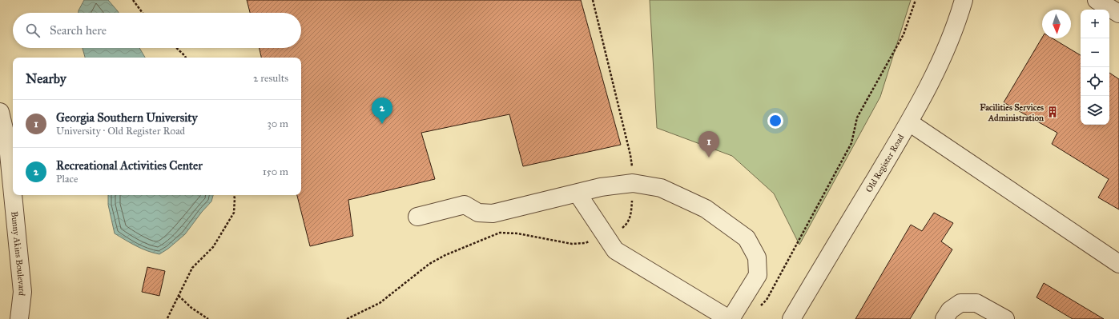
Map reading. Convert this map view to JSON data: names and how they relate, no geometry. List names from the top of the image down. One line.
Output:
{"streets":{"street":["Old Register Road","Bunny Akins Boulevard"]},"places":{"building":["Facilities Services Administration"]},"north":"bottom","page":{"map_buttons":["+","−"],"search":"Search here","heading":["Nearby","2 results"],"pins":["2","1"],"list":[{"mark":"1","name":"Georgia Southern University","note":"University · Old Register Road","value":"30 m"},{"mark":"2","name":"Recreational Activities Center","note":"Place","value":"150 m"}]}}
